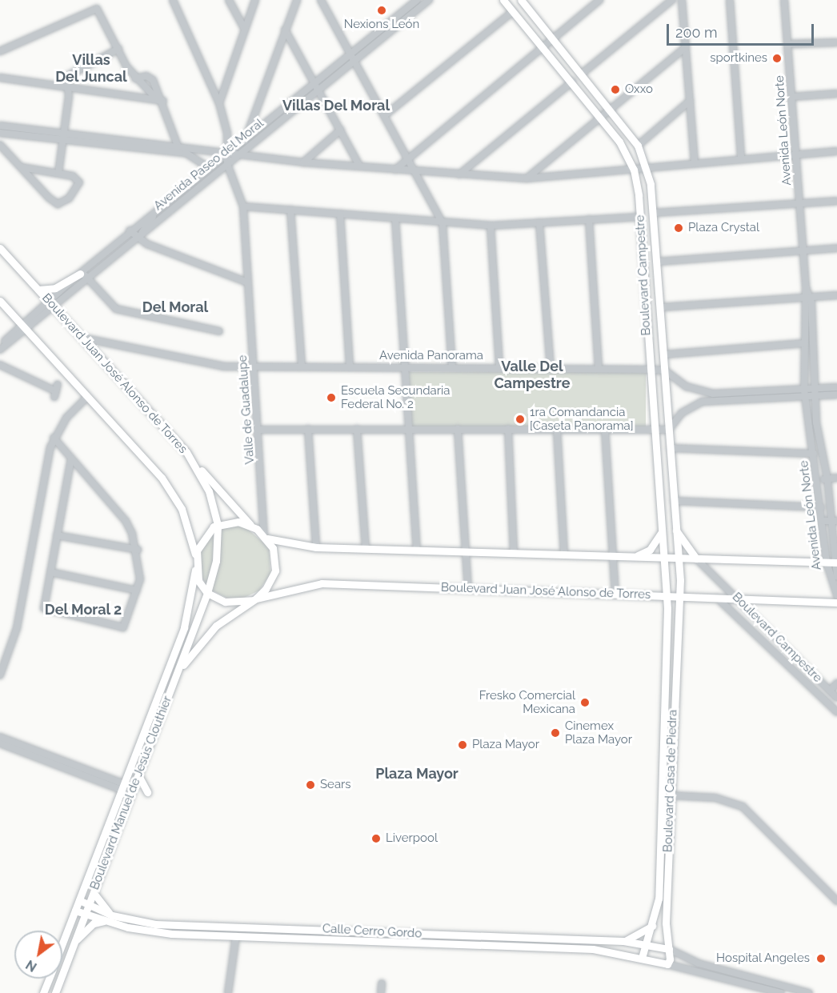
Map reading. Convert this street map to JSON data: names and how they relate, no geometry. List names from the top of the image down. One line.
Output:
{"streets":{"main road":["Boulevard Campestre","Boulevard Juan José Alonso de Torres","Boulevard Casa de Piedra","Boulevard Manuel de Jesús Clouthier","Calle Cerro Gordo"],"street":["Avenida León Norte","Avenida Paseo del Moral","Avenida Panorama","Valle de Guadalupe"]},"crossings":[["Avenida Paseo del Moral","Boulevard Juan José Alonso de Torres"],["Avenida Paseo del Moral","Valle de Guadalupe"],["Boulevard Campestre","Avenida Panorama"],["Boulevard Campestre","Boulevard Juan José Alonso de Torres"],["Boulevard Campestre","Boulevard Casa de Piedra"],["Avenida Panorama","Boulevard Juan José Alonso de Torres"],["Avenida Panorama","Valle de Guadalupe"],["Boulevard Juan José Alonso de Torres","Valle de Guadalupe"],["Boulevard Juan José Alonso de Torres","Boulevard Casa de Piedra"],["Boulevard Juan José Alonso de Torres","Boulevard Manuel de Jesús Clouthier"],["Valle de Guadalupe","Boulevard Manuel de Jesús Clouthier"],["Boulevard Casa de Piedra","Calle Cerro Gordo"],["Boulevard Manuel de Jesús Clouthier","Calle Cerro Gordo"]],"districts":["Villas Del Juncal","Villas Del Moral","Del Moral","Valle Del Campestre","Del Moral 2","Plaza Mayor"],"places":["Nexions León","sportkines","Oxxo","Plaza Crystal","Escuela Secundaria Federal No. 2","1ra Comandancia [Caseta Panorama]","Fresko Comercial Mexicana","Cinemex Plaza Mayor","Plaza Mayor","Sears","Liverpool","Hospital Angeles"],"scale_bar":"200 m","north":"bottom left"}
